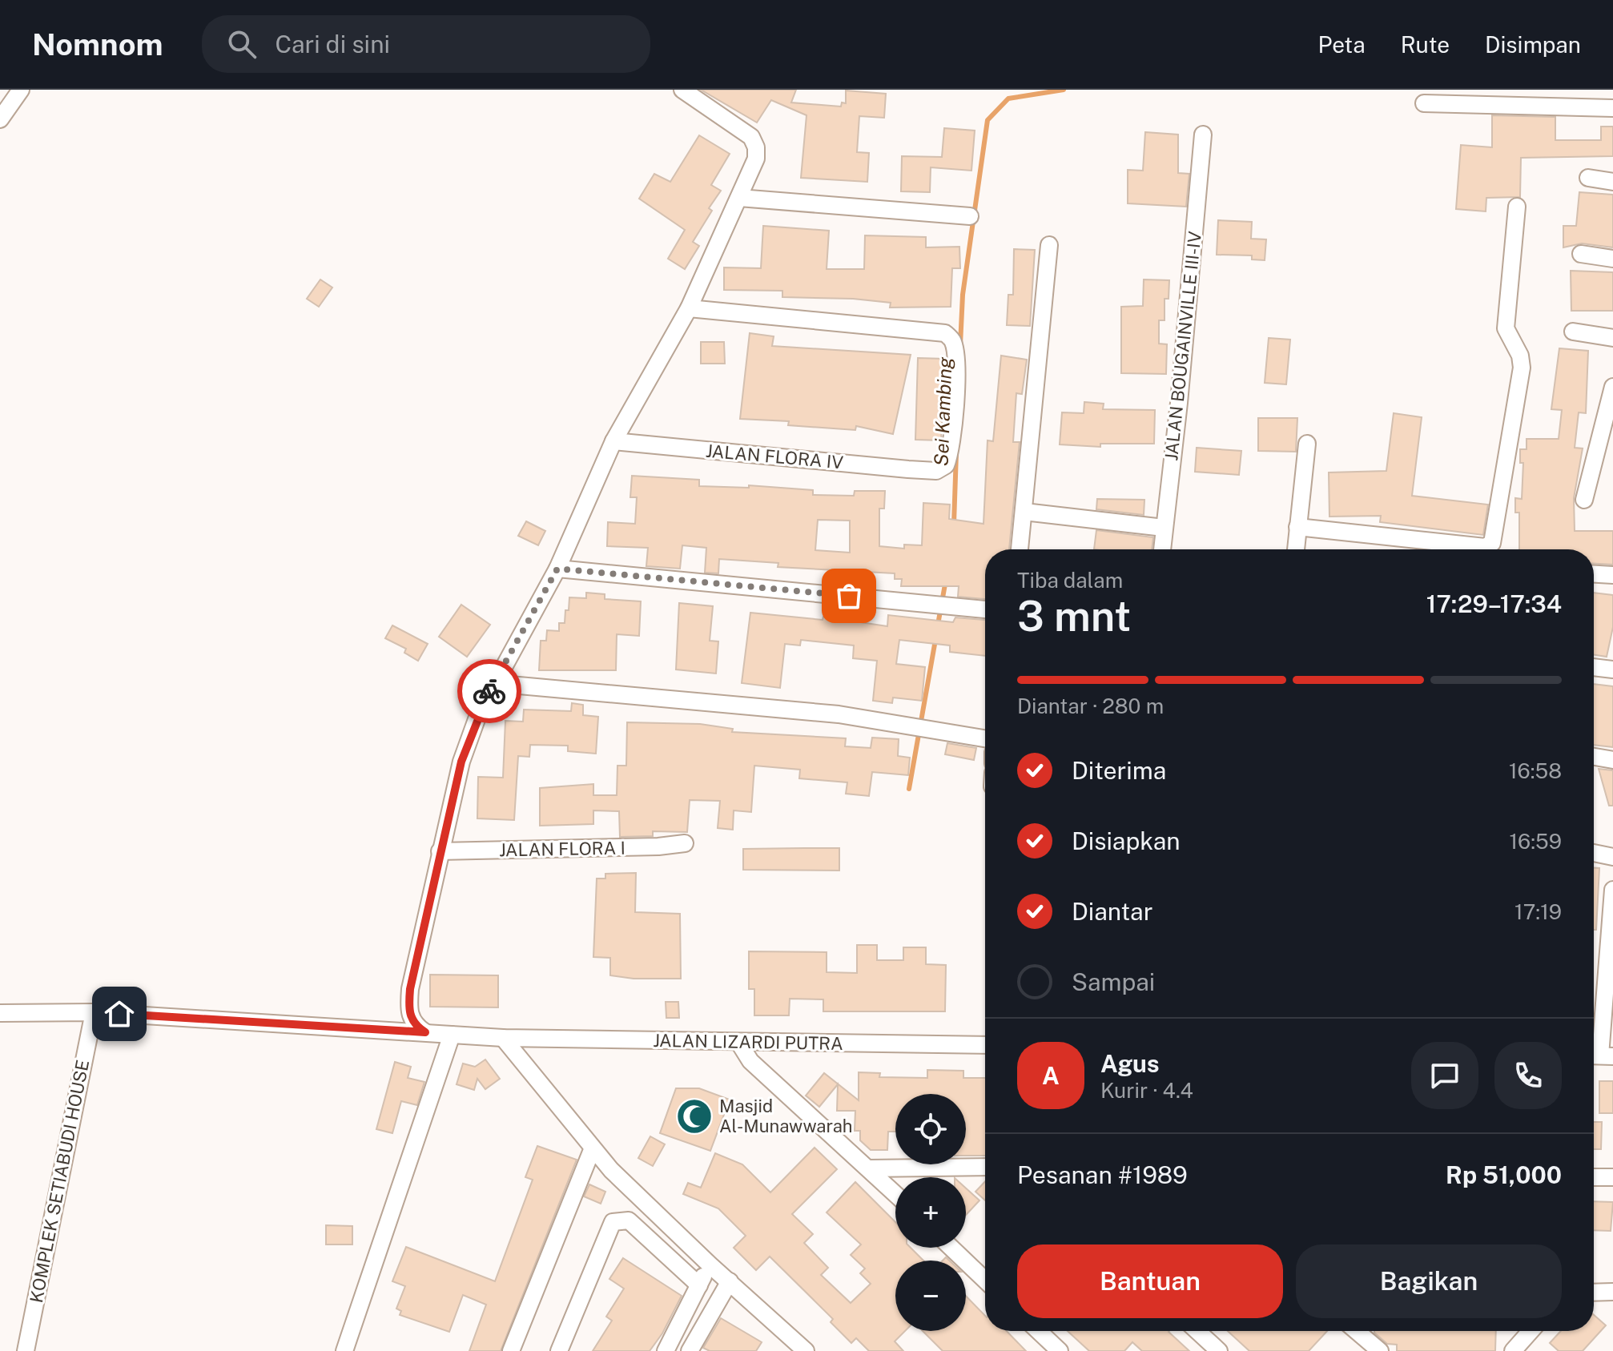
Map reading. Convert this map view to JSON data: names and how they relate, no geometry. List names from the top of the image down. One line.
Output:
{"streets":{"street":["JALAN BOUGAINVILLE III-IV","JALAN FLORA IV","JALAN FLORA I","JALAN LIZARDI PUTRA","KOMPLEK SETIABUDI HOUSE"]},"crossings":[["JALAN LIZARDI PUTRA","KOMPLEK SETIABUDI HOUSE"]],"water":["Sei Kambing"],"places":{"mosque":["Masjid Al-Munawwarah"]},"page":{"header":"Nomnom","search":"Cari di sini","nav":["Peta","Rute","Disimpan"],"heading":["3 mnt","Tiba dalam","17:29–17:34"],"panel":["Agus","Kurir · 4.4","Pesanan #1989","Rp 51,000"],"bar":"Diantar · 280 m","list":[["Diterima","16:58"],["Disiapkan","16:59"],["Diantar","17:19"],"Sampai"],"round":"A","map_buttons":["+","−"],"buttons":["Bantuan","Bagikan"]}}
